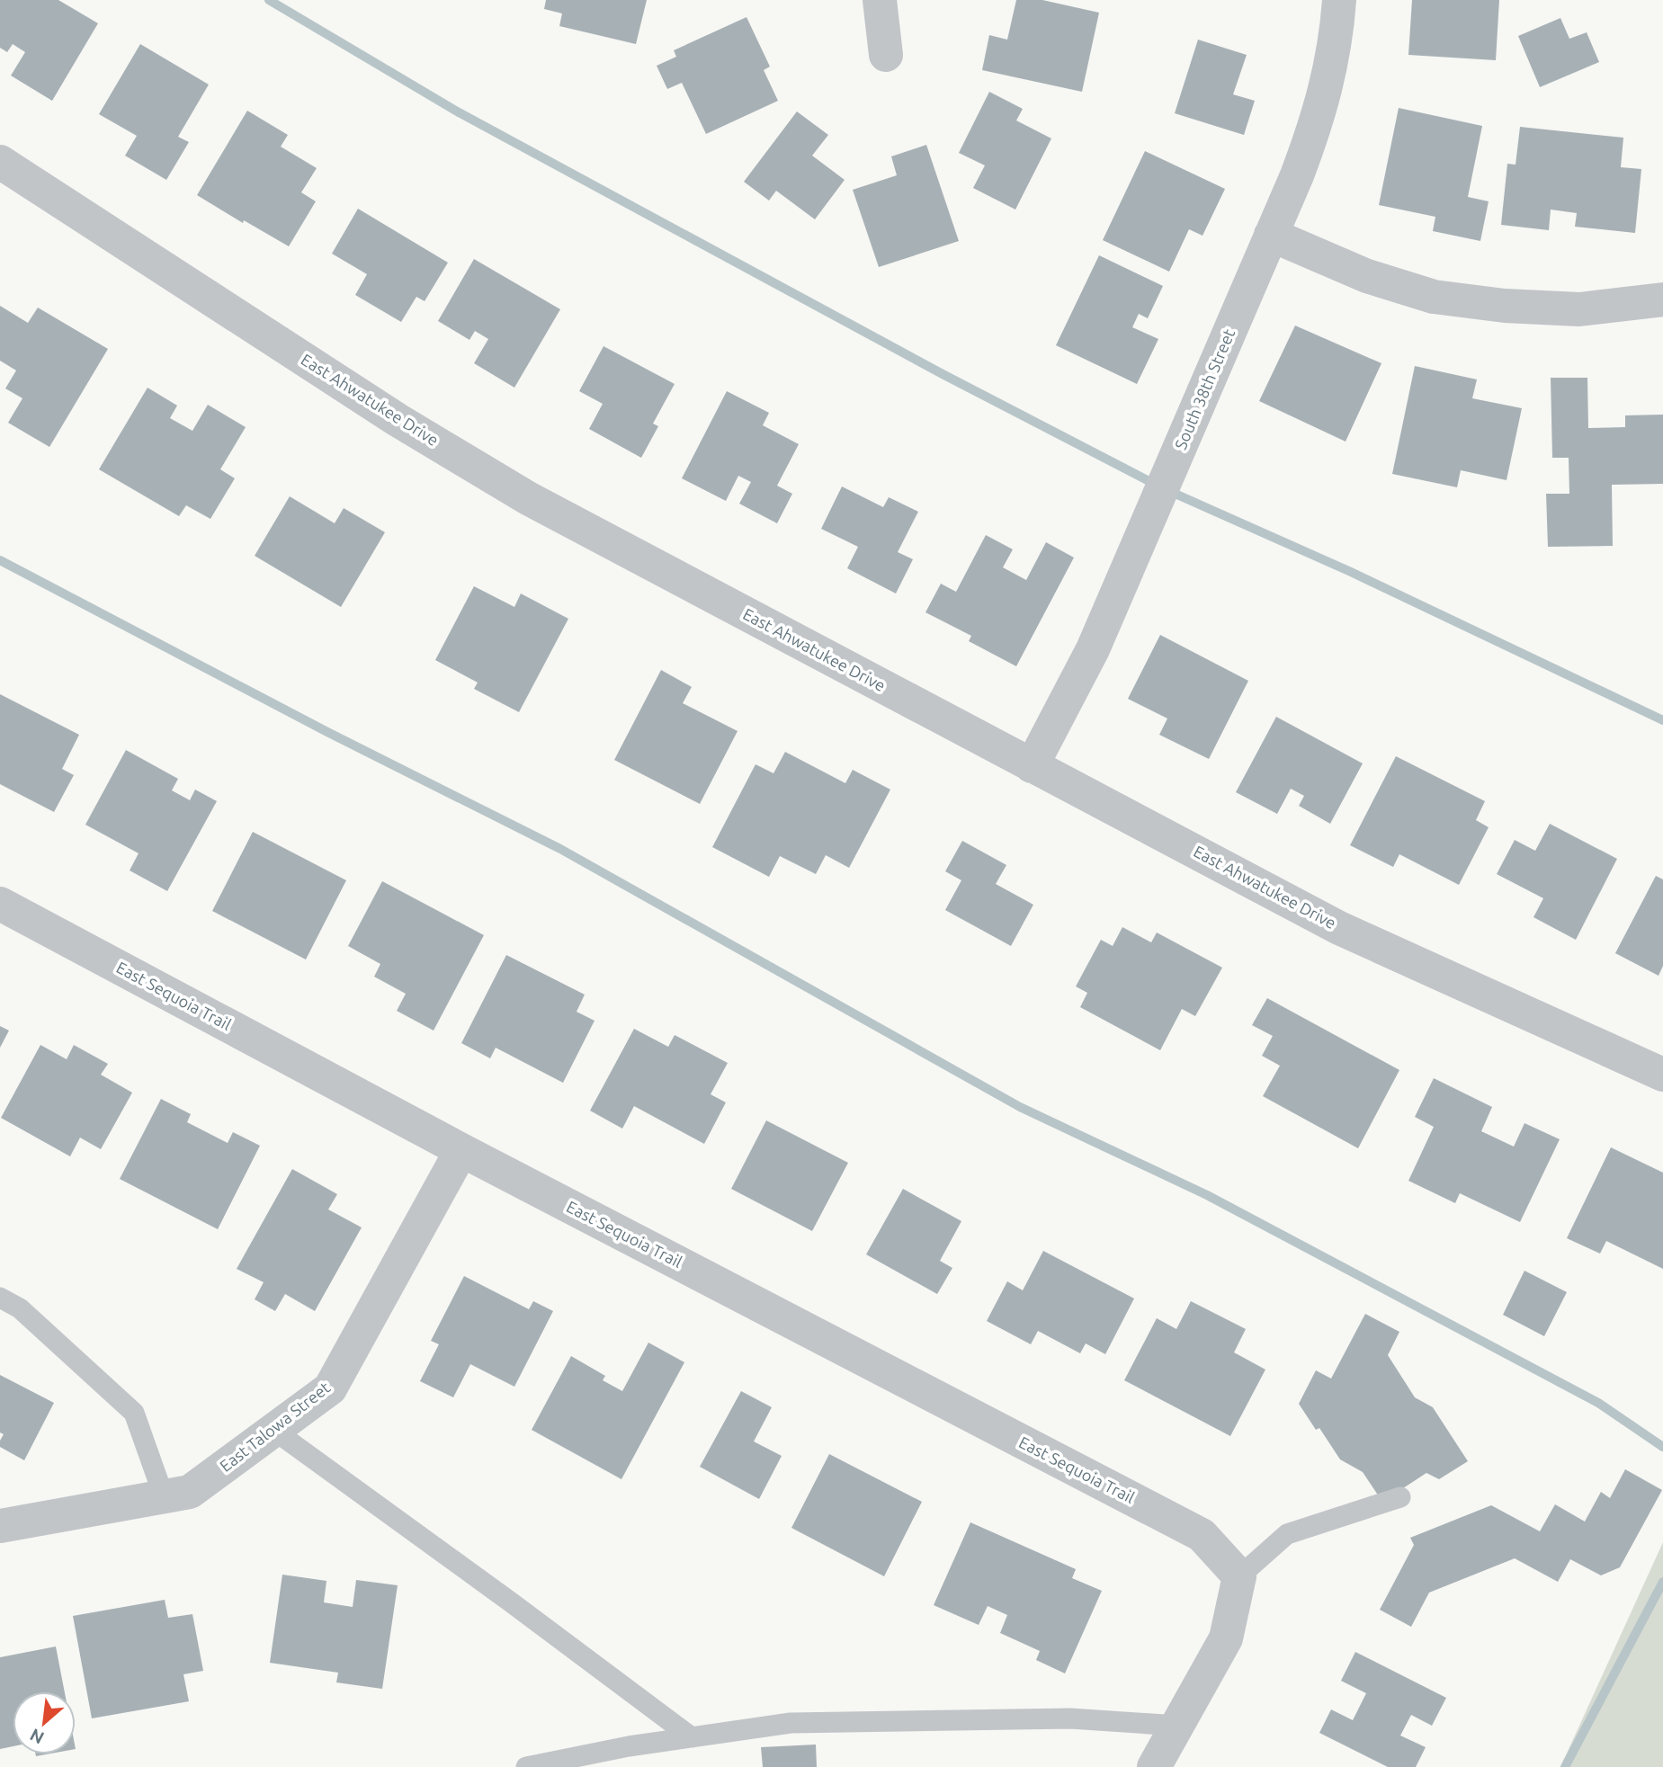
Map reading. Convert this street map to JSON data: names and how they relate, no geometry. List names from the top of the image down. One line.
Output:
{"streets":{"street":["South 38th Street","East Ahwatukee Drive","East Sequoia Trail","East Talowa Street"]},"crossings":[["South 38th Street","East Ahwatukee Drive"],["East Sequoia Trail","East Talowa Street"]],"north":"bottom left"}
